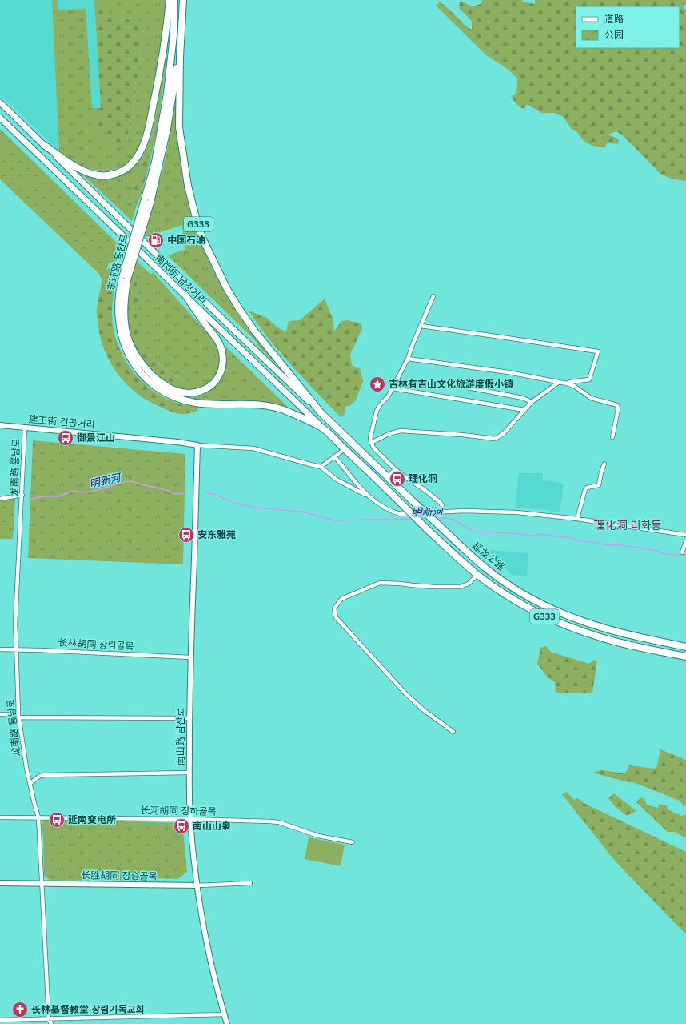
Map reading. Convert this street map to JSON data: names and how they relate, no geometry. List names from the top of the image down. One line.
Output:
{"streets":{"highway":["G333","东环路 동환로","延龙公路"],"main road":["南岗街 남강거리"],"street":["建工街 건공거리","龙南路 룡남로","长林胡同 장림골목","南山路 남산로","长河胡同 장하골목","长胜胡同 장승골목"]},"crossings":[["G333","南岗街 남강거리"],["G333","延龙公路"],["东环路 동환로","南岗街 남강거리"],["东环路 동환로","延龙公路"],["南岗街 남강거리","延龙公路"],["建工街 건공거리","龙南路 룡남로"],["建工街 건공거리","南山路 남산로"],["龙南路 룡남로","长林胡同 장림골목"],["龙南路 룡남로","长河胡同 장하골목"],["龙南路 룡남로","长胜胡同 장승골목"],["长林胡同 장림골목","南山路 남산로"],["南山路 남산로","长河胡同 장하골목"],["南山路 남산로","长胜胡同 장승골목"]],"districts":["理化洞 리화동"],"water":["明新河"],"places":{"fuel station":["中国石油"],"place":["吉林有吉山文化旅游度假小镇"],"bus stop":["御景江山","理化洞","安东雅苑","延南变电所","南山山泉"],"church":["长林基督教堂 장림기독교회"]},"legend":["道路","公园"]}
